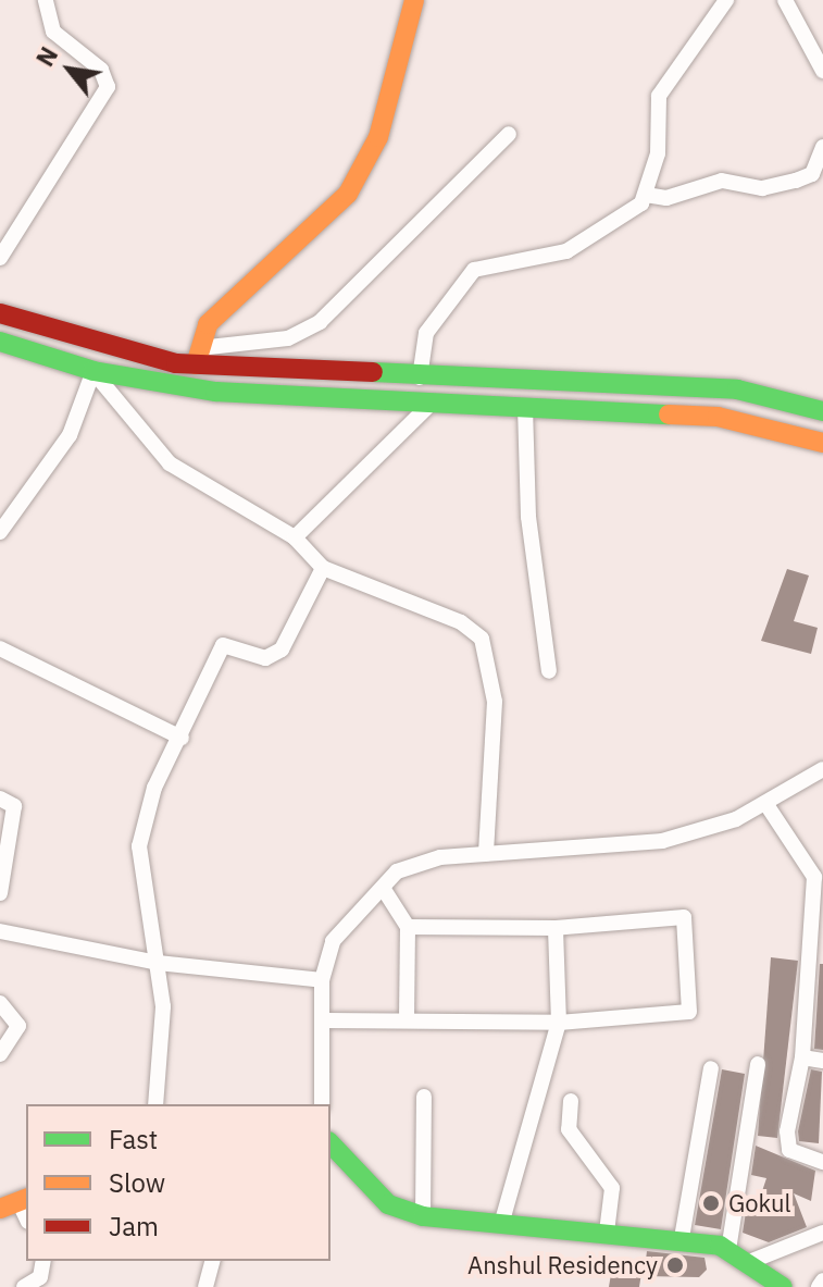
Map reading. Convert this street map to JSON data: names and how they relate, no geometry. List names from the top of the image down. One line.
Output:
{"places":["Gokul","Anshul Residency"],"legend":["Fast","Slow","Jam"],"north":"top left"}
